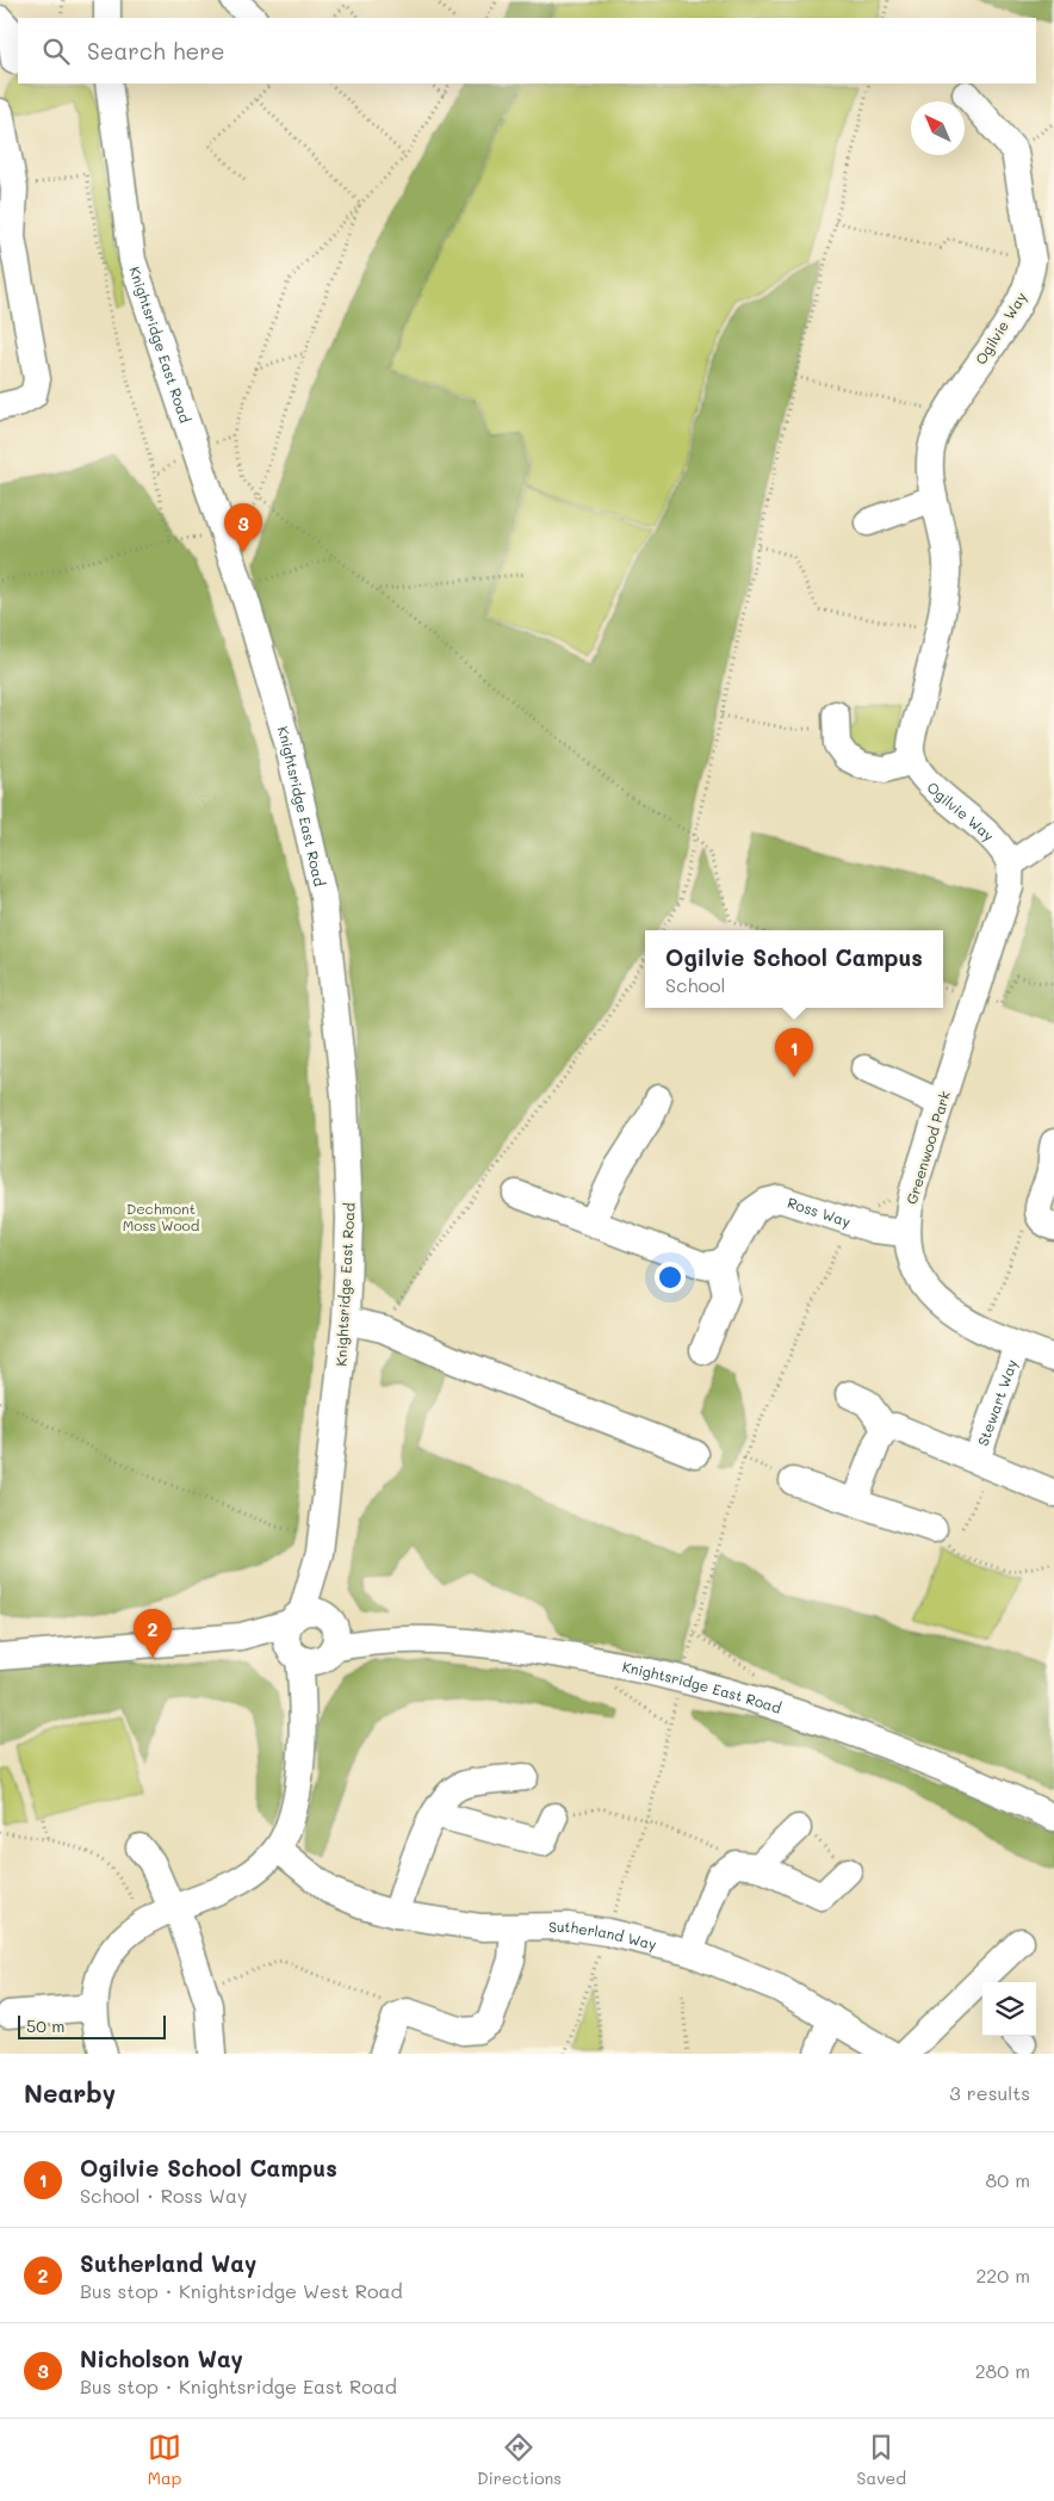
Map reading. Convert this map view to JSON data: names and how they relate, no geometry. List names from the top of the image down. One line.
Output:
{"streets":{"street":["Ogilvie Way","Knightsridge East Road","Greenwood Park","Ross Way","Stewart Way","Sutherland Way"]},"crossings":[["Ogilvie Way","Greenwood Park"],["Greenwood Park","Ross Way"],["Greenwood Park","Stewart Way"]],"parks":["Dechmont Moss Wood"],"scale_bar":"50 m","north":"top left","page":{"search":"Search here","pins":["3","1","2"],"popup":["Ogilvie School Campus","School"],"scale":"50 m","heading":["Nearby","3 results"],"list":[{"mark":"1","name":"Ogilvie School Campus","note":"School · Ross Way","value":"80 m"},{"mark":"2","name":"Sutherland Way","note":"Bus stop · Knightsridge West Road","value":"220 m"},{"mark":"3","name":"Nicholson Way","note":"Bus stop · Knightsridge East Road","value":"280 m"}],"nav":["Map","Directions","Saved"]}}
